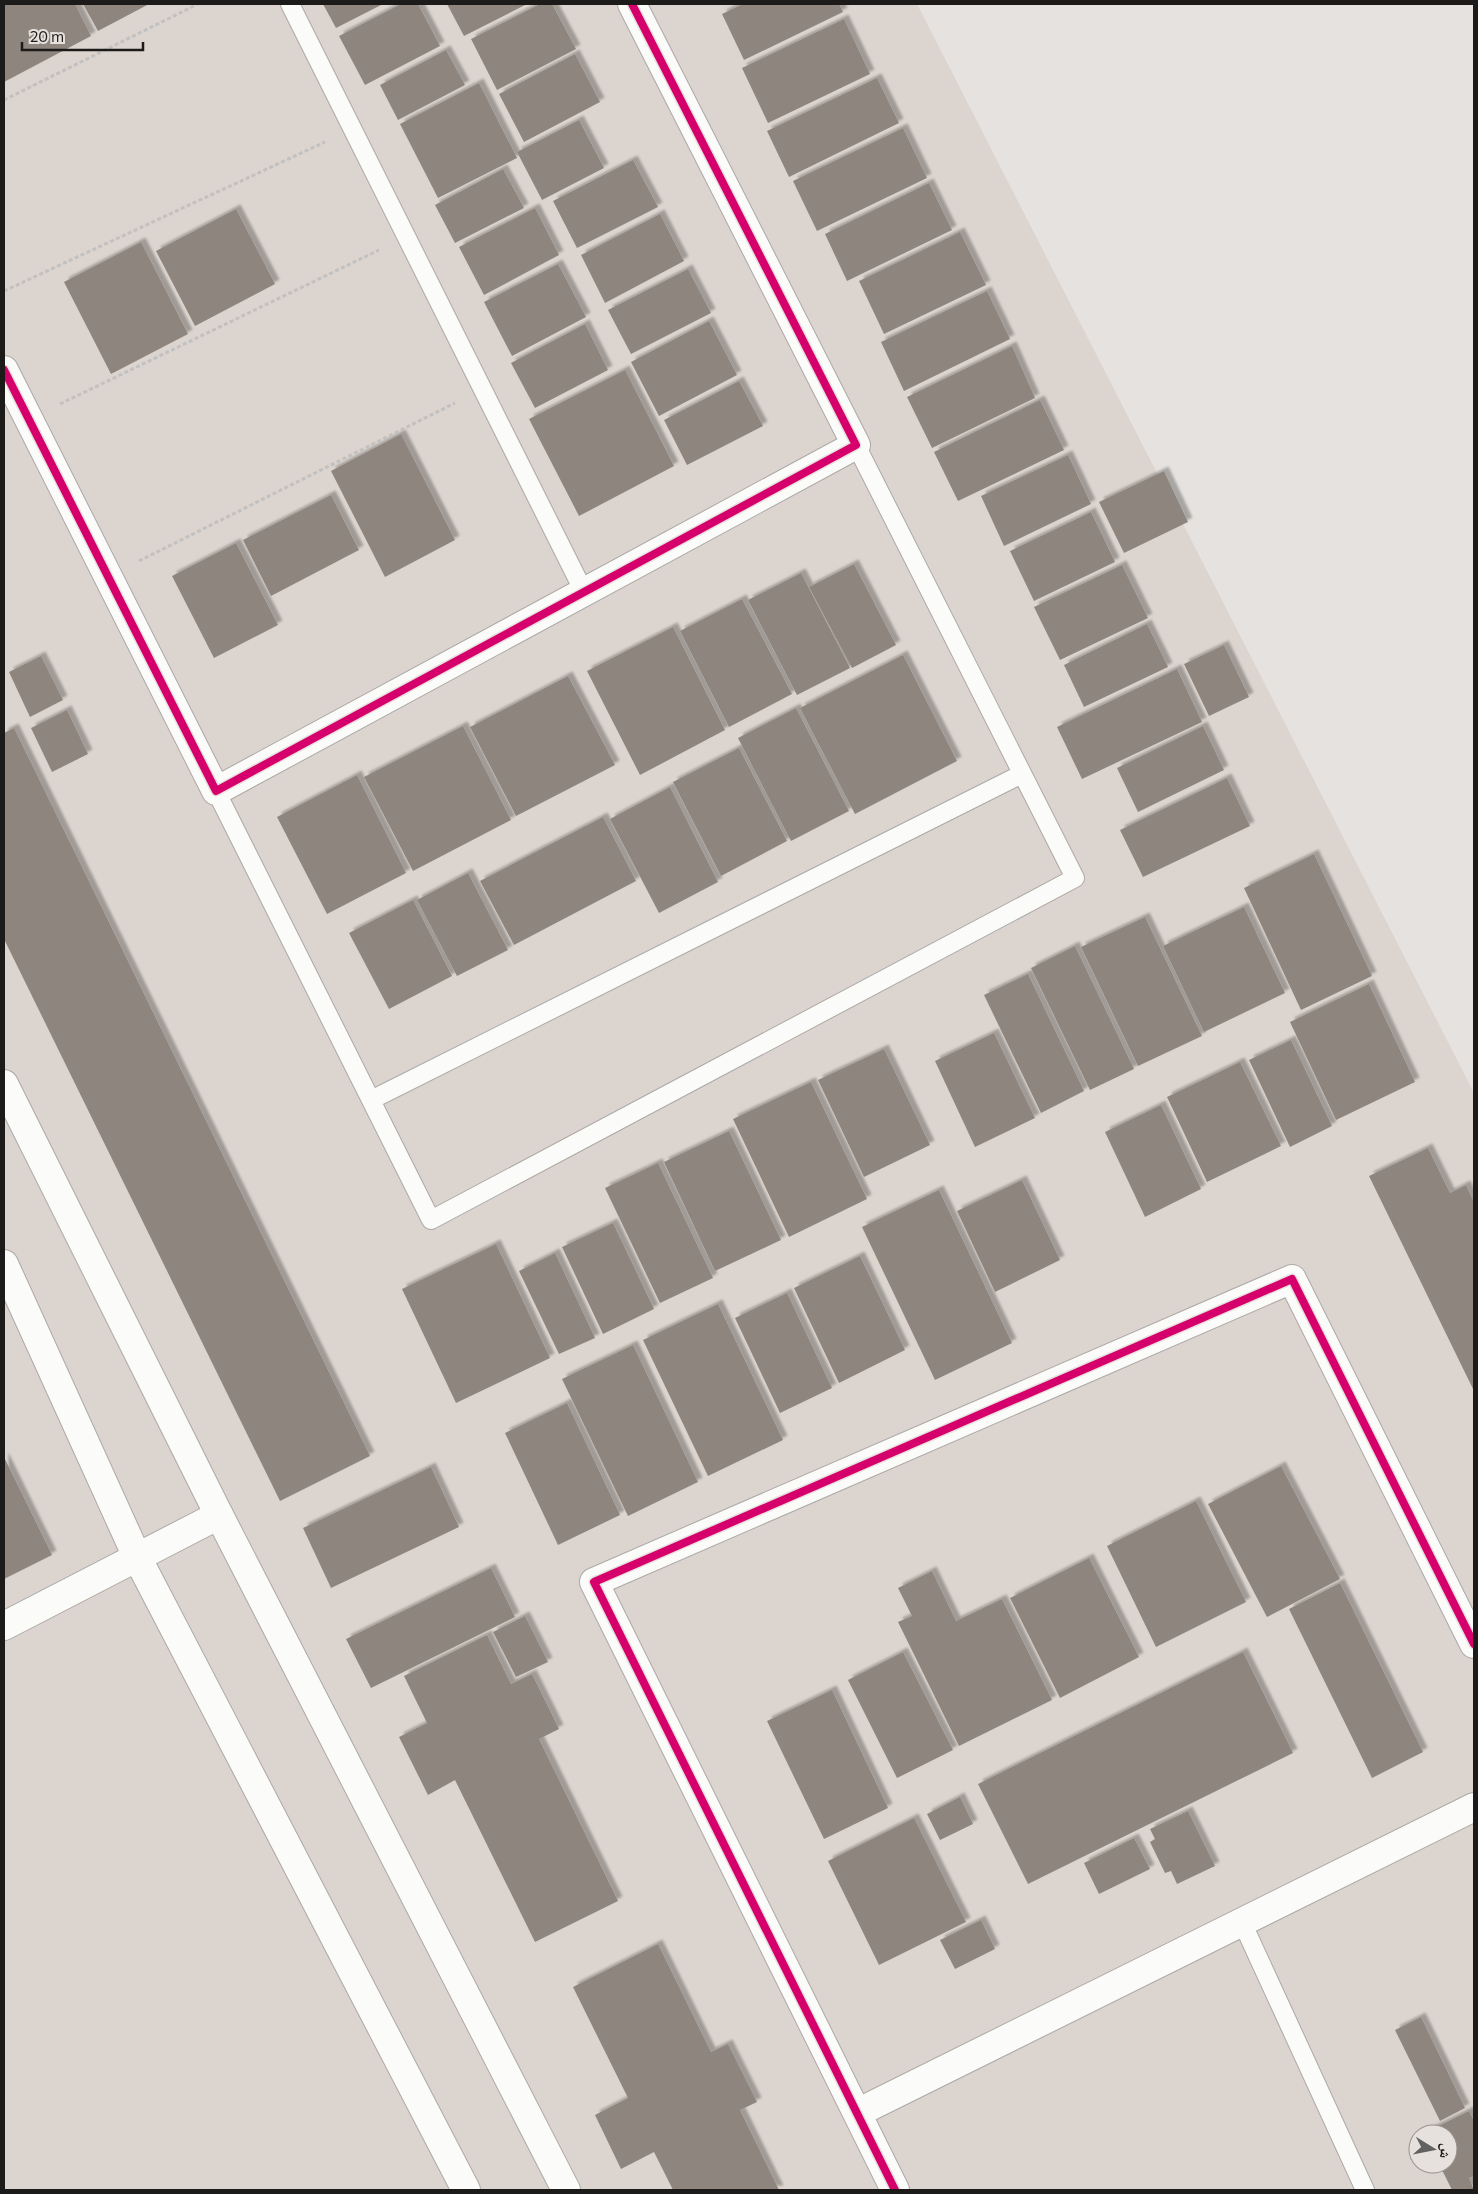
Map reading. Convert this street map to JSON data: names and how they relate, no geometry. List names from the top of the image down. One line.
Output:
{"scale_bar":"20 m","north":"right"}
